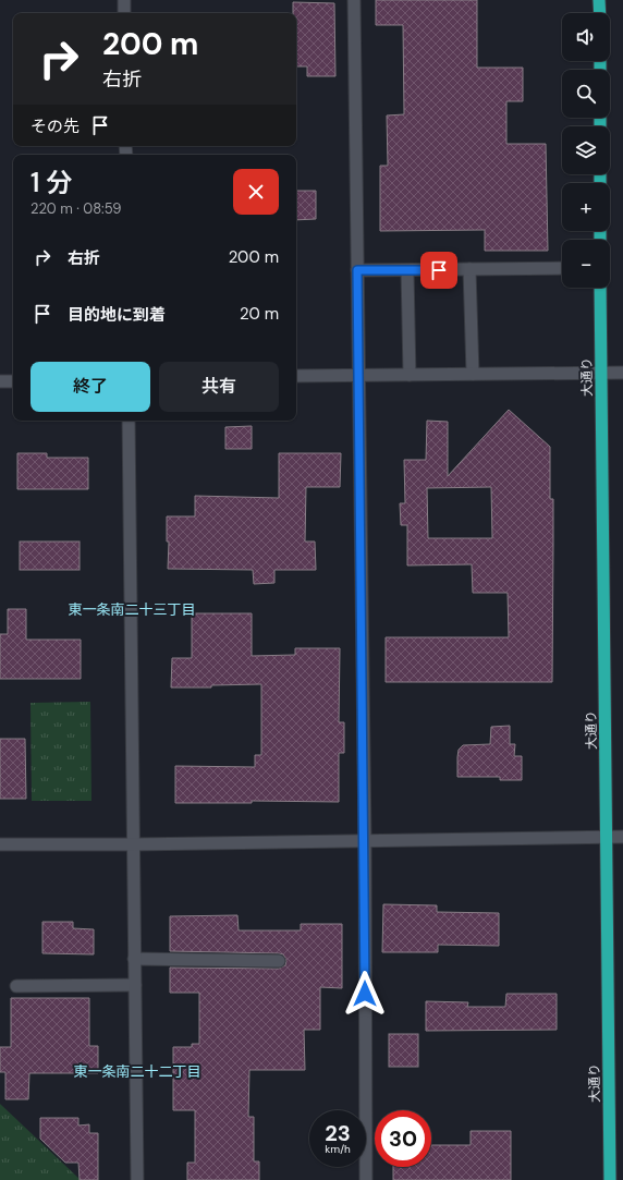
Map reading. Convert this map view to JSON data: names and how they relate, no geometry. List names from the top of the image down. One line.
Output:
{"streets":{"highway":["大通り"]},"districts":["東一条南二十三丁目","東一条南二十二丁目"],"page":{"map_buttons":["+","−"],"turn":["200 m","右折"],"then":"その先","heading":["1 分","220 m · 08:59"],"list":[{"name":"右折","value":"200 m"},{"name":"目的地に到着","value":"20 m"}],"buttons":["終了","共有"],"speed":"23 km/h","limit":"30"}}
